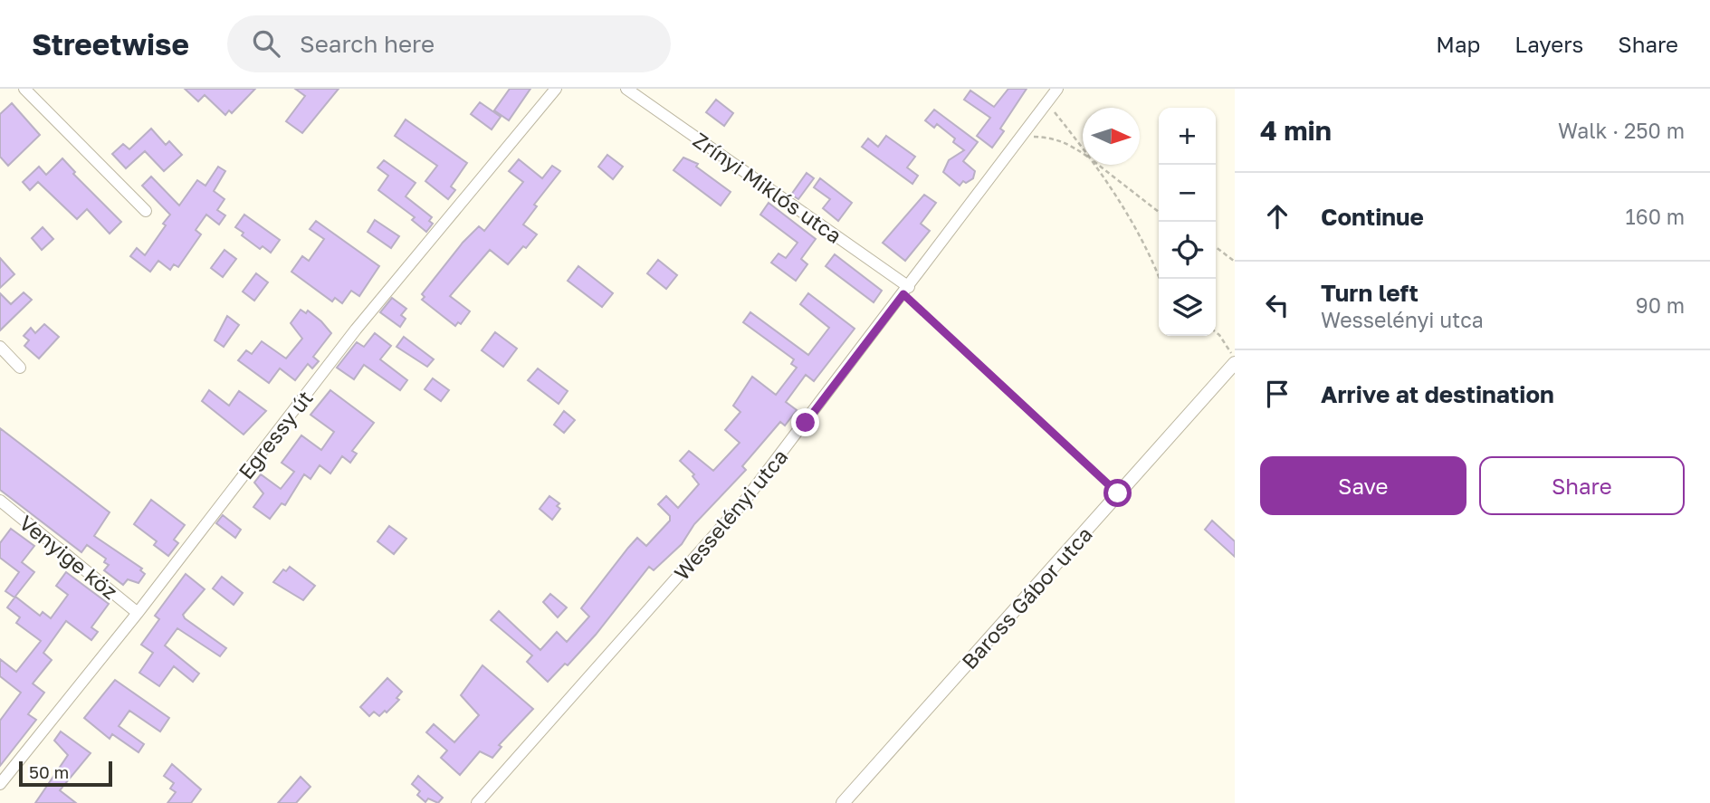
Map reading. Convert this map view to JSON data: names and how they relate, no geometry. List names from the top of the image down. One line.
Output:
{"streets":{"street":["Zrínyi Miklós utca","Egressy út","Wesselényi utca","Venyige köz","Baross Gábor utca"]},"crossings":[["Zrínyi Miklós utca","Wesselényi utca"],["Egressy út","Venyige köz"]],"scale_bar":"50 m","north":"right","page":{"header":"Streetwise","search":"Search here","nav":["Map","Layers","Share"],"heading":["4 min","Walk · 250 m"],"map_buttons":["+","−"],"list":[["Continue","160 m"],["Turn left","Wesselényi utca","90 m"],"Arrive at destination"],"buttons":["Save","Share"],"scale":"50 m"}}
